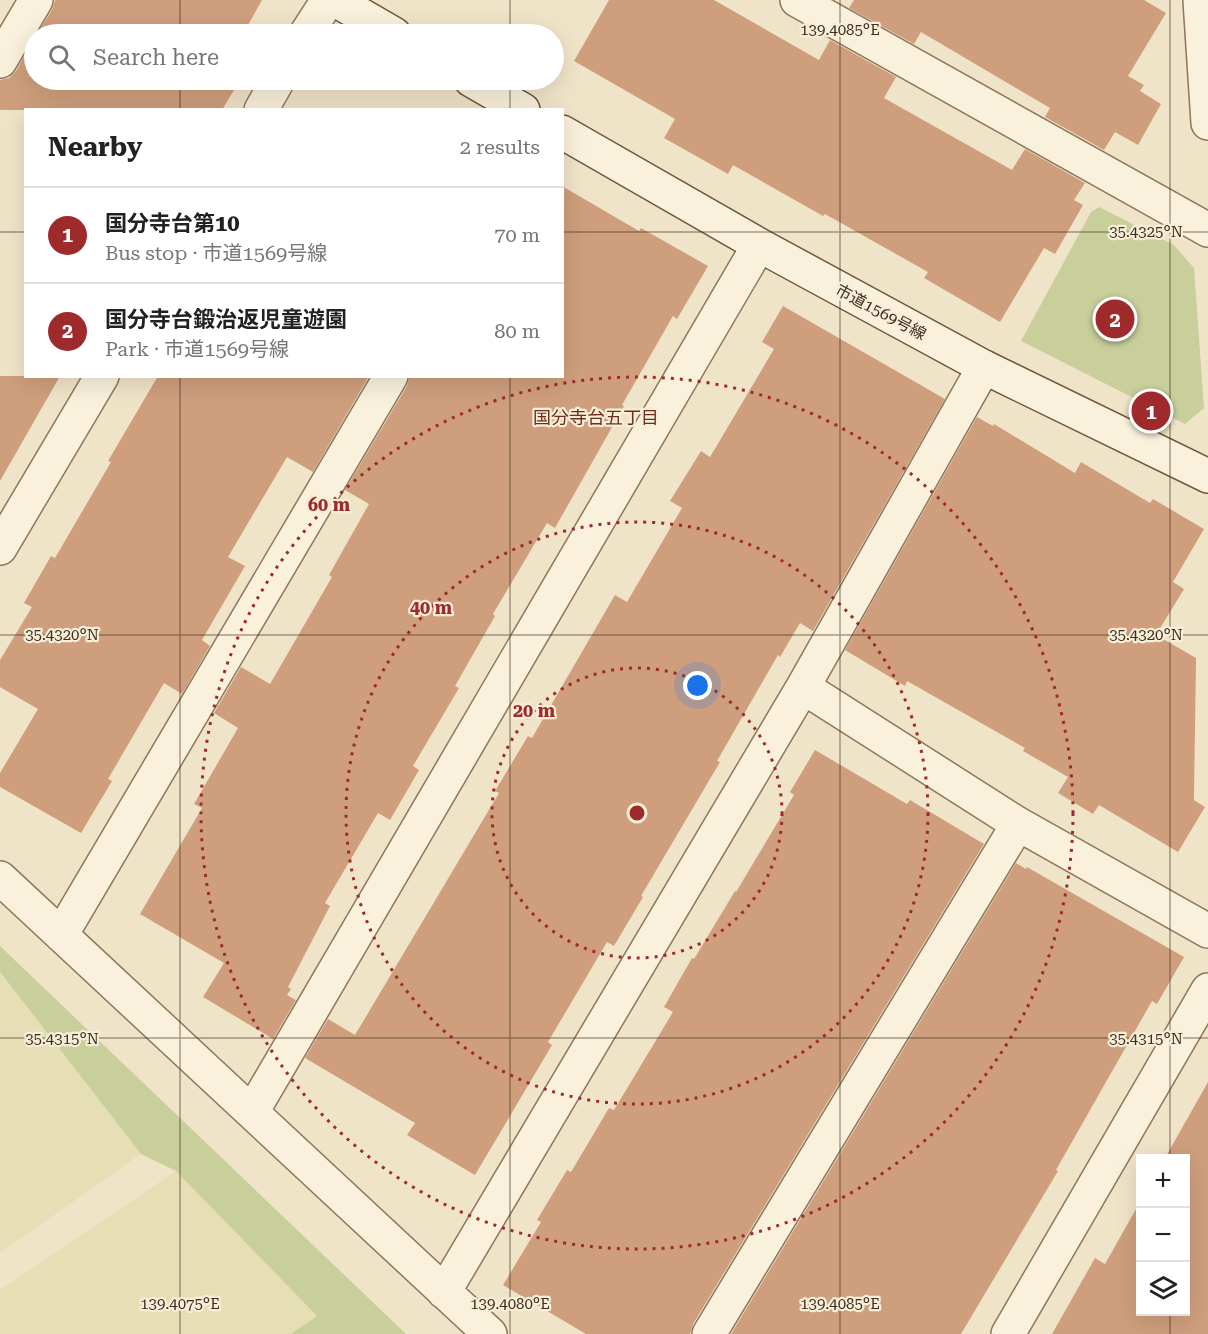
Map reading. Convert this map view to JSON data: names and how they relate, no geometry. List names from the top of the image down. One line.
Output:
{"streets":{"street":["市道1569号線"]},"districts":["国分寺台五丁目"],"page":{"search":"Search here","heading":["Nearby","2 results"],"list":[{"mark":"1","name":"国分寺台第10","note":"Bus stop · 市道1569号線","value":"70 m"},{"mark":"2","name":"国分寺台鍛治返児童遊園","note":"Park · 市道1569号線","value":"80 m"}],"pins":["2","1"],"map_buttons":["+","−"]},"coordinates":["139.4085°E","35.4325°N","35.4320°N","35.4315°N","139.4075°E","139.4080°E"],"rings":["60 m","40 m","20 m"]}
